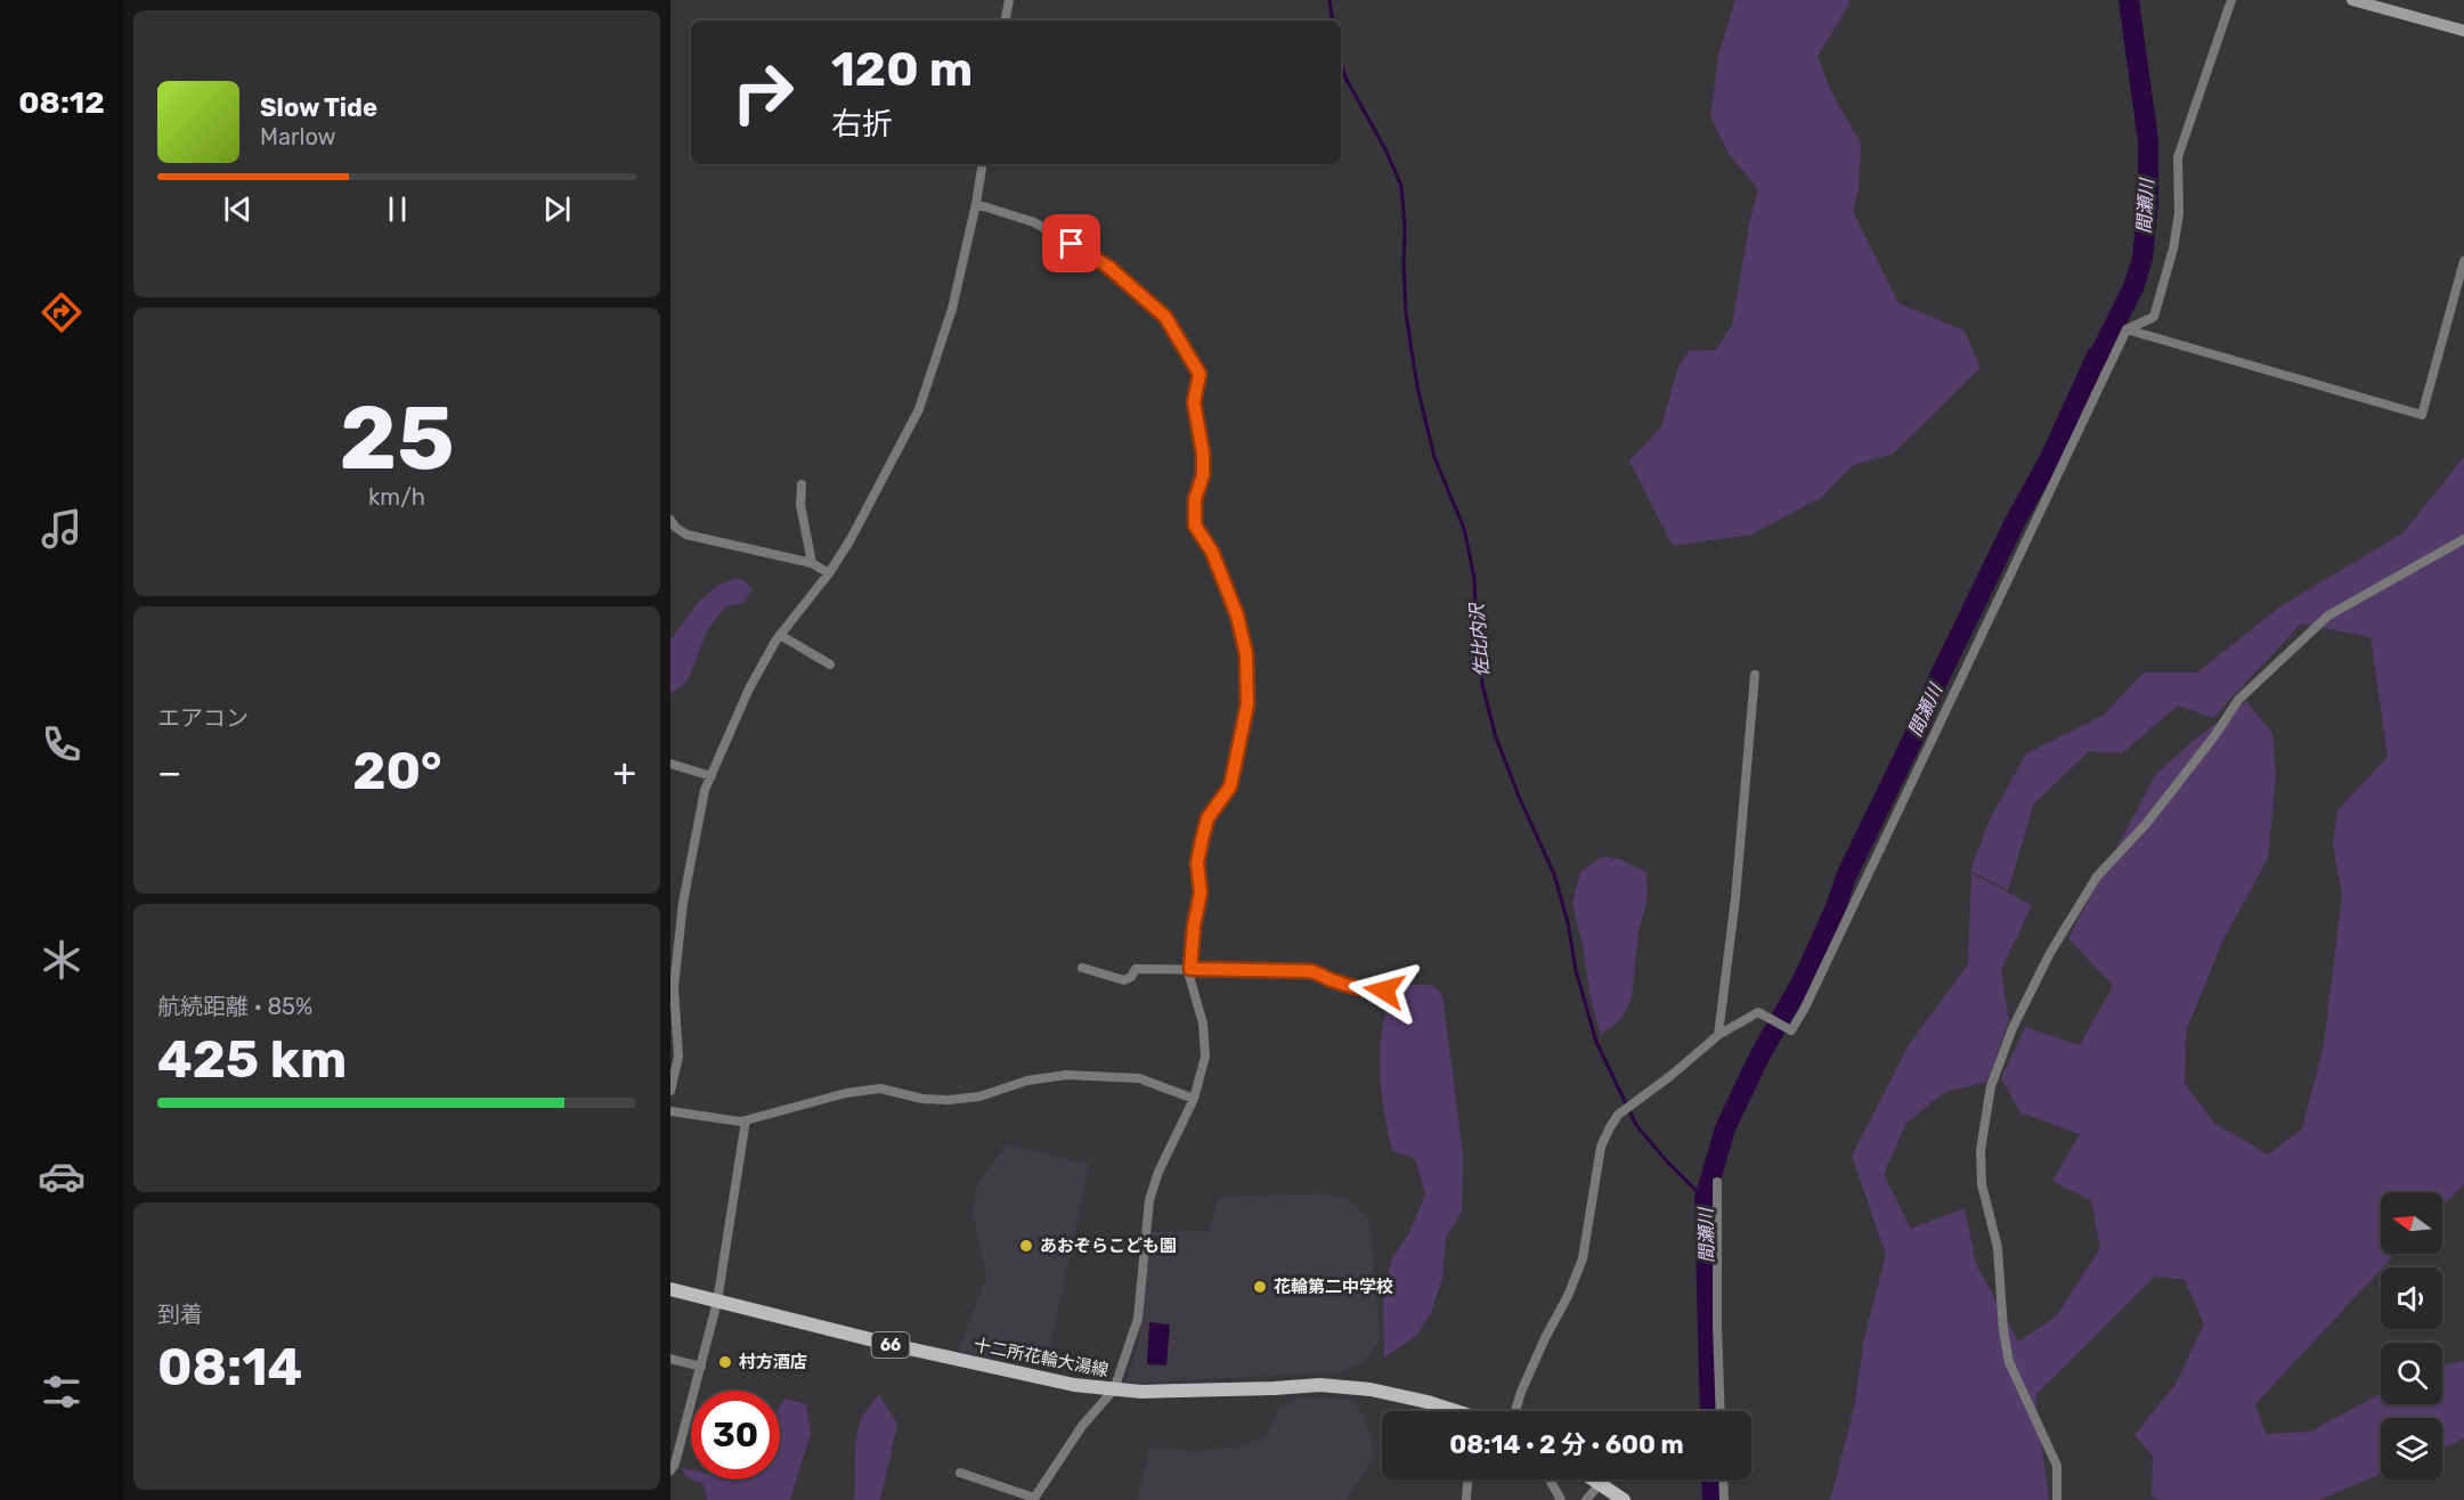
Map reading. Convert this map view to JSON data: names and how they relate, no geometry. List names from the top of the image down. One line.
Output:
{"streets":{"main road":["66","十二所花輪大湯線"]},"water":["間瀬川","佐比内沢"],"places":["あおぞらこども園","花輪第二中学校","村方酒店"],"north":"left","page":{"tabs":"08:12","turn":["120 m","右折"],"song":["Slow Tide","Marlow"],"tile":[["25","km/h"],"エアコン",["航続距離 · 85%","425 km"],["到着","08:14"]],"heat":["−","20°","+"],"limit":"30","trip":"08:14 · 2 分 · 600 m"}}
